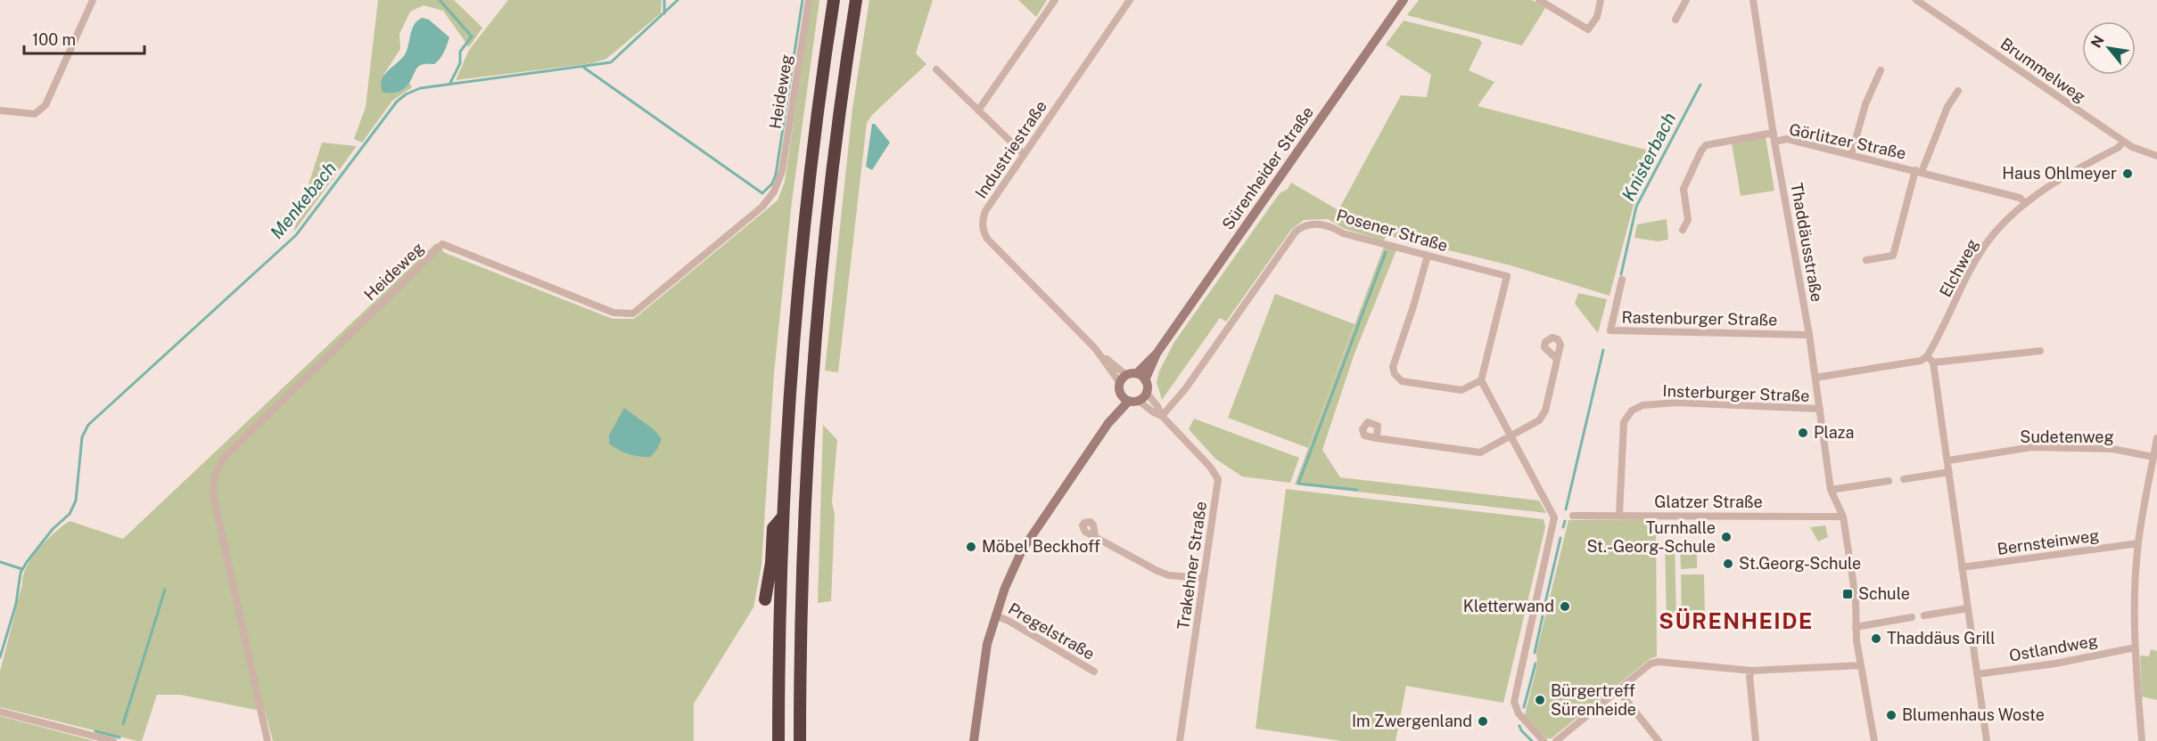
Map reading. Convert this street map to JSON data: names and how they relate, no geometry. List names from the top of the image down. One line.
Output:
{"streets":{"main road":["Sürenheider Straße"],"street":["Brummelweg","Heideweg","Görlitzer Straße","Industriestraße","Posener Straße","Thaddäusstraße","Elchweg","Rastenburger Straße","Insterburger Straße","Sudetenweg","Glatzer Straße","Bernsteinweg","Trakehner Straße","Pregelstraße","Ostlandweg"]},"crossings":[["Brummelweg","Elchweg"],["Görlitzer Straße","Thaddäusstraße"],["Görlitzer Straße","Elchweg"],["Industriestraße","Sürenheider Straße"],["Industriestraße","Trakehner Straße"],["Sürenheider Straße","Trakehner Straße"],["Posener Straße","Trakehner Straße"],["Thaddäusstraße","Rastenburger Straße"],["Thaddäusstraße","Insterburger Straße"],["Thaddäusstraße","Glatzer Straße"],["Insterburger Straße","Glatzer Straße"]],"districts":["SÜRENHEIDE"],"water":["Knisterbach","Menkebach"],"places":{"other":["Haus Ohlmeyer","Plaza","Turnhalle St.-Georg-Schule","Möbel Beckhoff","St.Georg-Schule","Kletterwand","Thaddäus Grill","Bürgertreff Sürenheide","Blumenhaus Woste","Im Zwergenland"],"transit":["Schule"]},"scale_bar":"100 m","north":"top left"}
